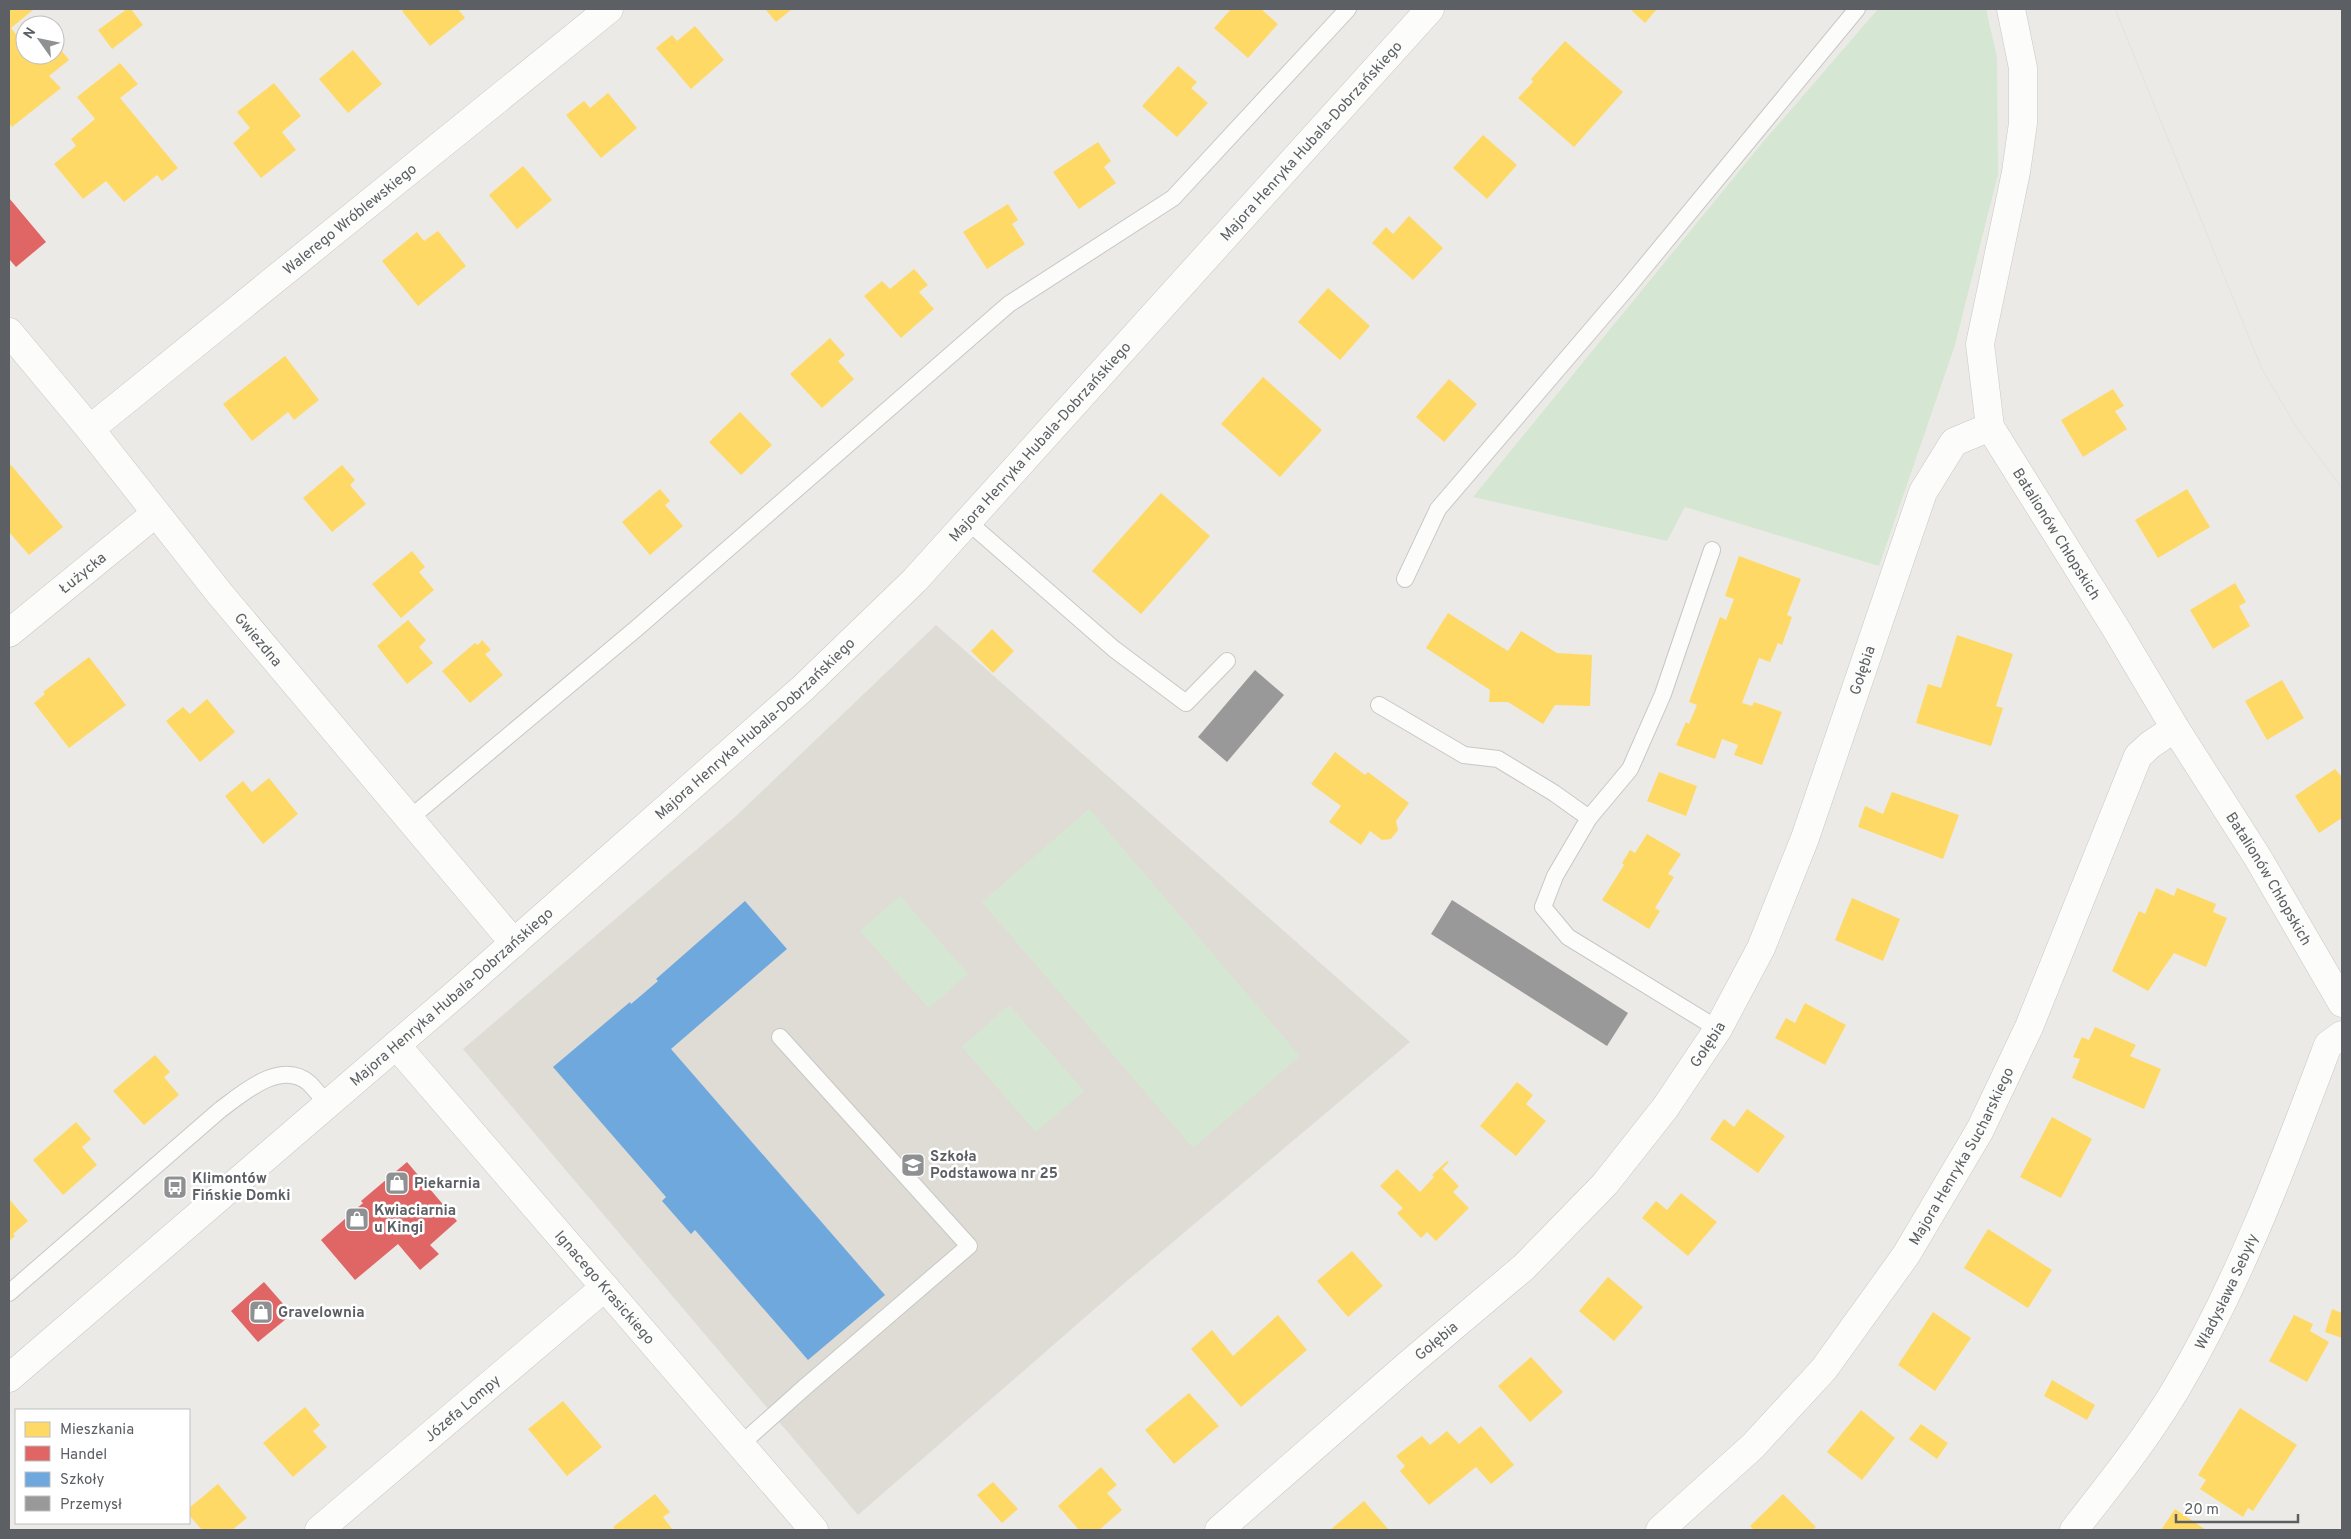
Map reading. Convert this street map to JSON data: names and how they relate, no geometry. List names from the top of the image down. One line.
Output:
{"streets":{"street":["Majora Henryka Hubala-Dobrzańskiego","Walerego Wróblewskiego","Batalionów Chłopskich","Łużycka","Gwiezdna","Gołębia","Majora Henryka Sucharskiego","Ignacego Krasickiego","Władysława Sebyły","Józefa Lompy"]},"crossings":[["Majora Henryka Hubala-Dobrzańskiego","Gwiezdna"],["Majora Henryka Hubala-Dobrzańskiego","Ignacego Krasickiego"],["Walerego Wróblewskiego","Gwiezdna"],["Batalionów Chłopskich","Gołębia"],["Batalionów Chłopskich","Majora Henryka Sucharskiego"],["Łużycka","Gwiezdna"],["Ignacego Krasickiego","Józefa Lompy"]],"places":{"school or university":["Szkoła Podstawowa nr 25"],"shop":["Piekarnia","Kwiaciarnia u Kingi","Gravelownia"],"bus stop":["Klimontów Fińskie Domki"]},"legend":["Mieszkania","Handel","Szkoły","Przemysł"],"scale_bar":"20 m","north":"top left"}
